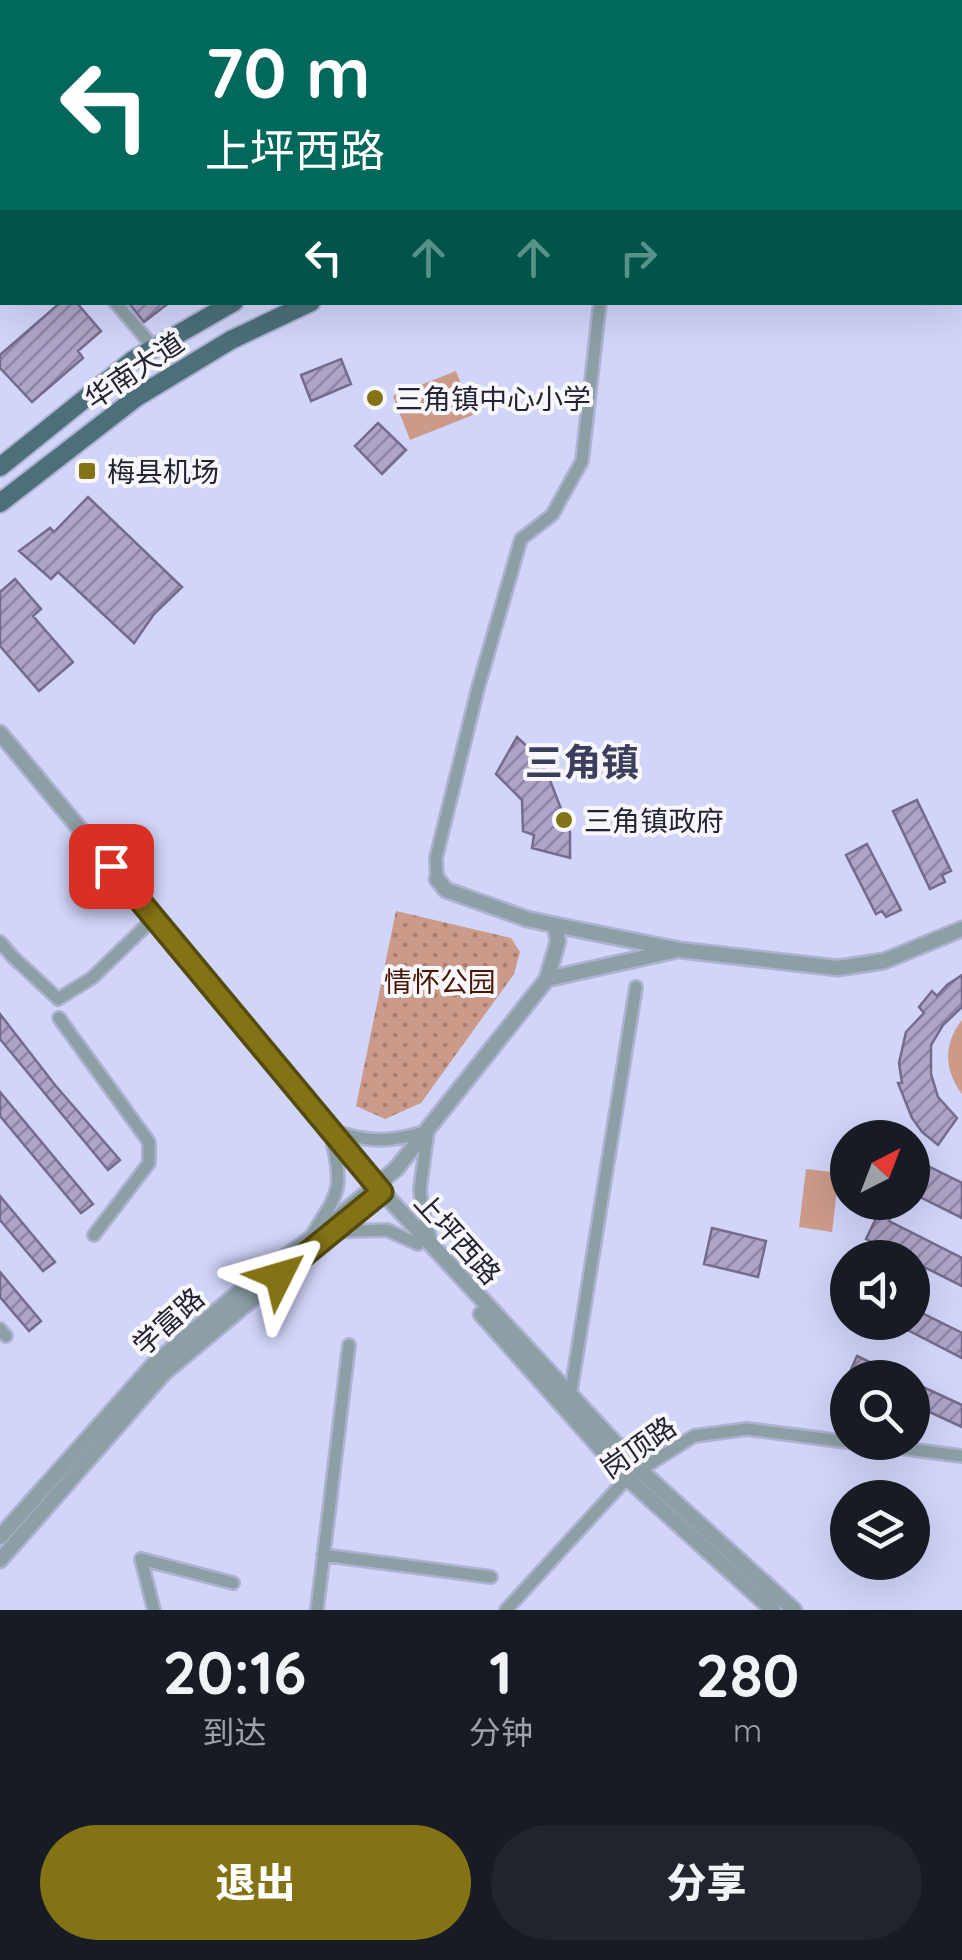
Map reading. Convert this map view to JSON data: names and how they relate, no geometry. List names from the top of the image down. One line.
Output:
{"streets":{"main road":["华南大道"],"street":["上坪西路","学富路","岗顶路"]},"crossings":[["上坪西路","学富路"],["上坪西路","岗顶路"]],"districts":["三角镇"],"parks":["情怀公园"],"places":{"other":["三角镇中心小学","三角镇政府"],"transit":["梅县机场"]},"north":"top right","page":{"turn":["70 m","上坪西路"],"eta":["20:16","到达","1","分钟","280","m"],"buttons":["退出","分享"]}}
